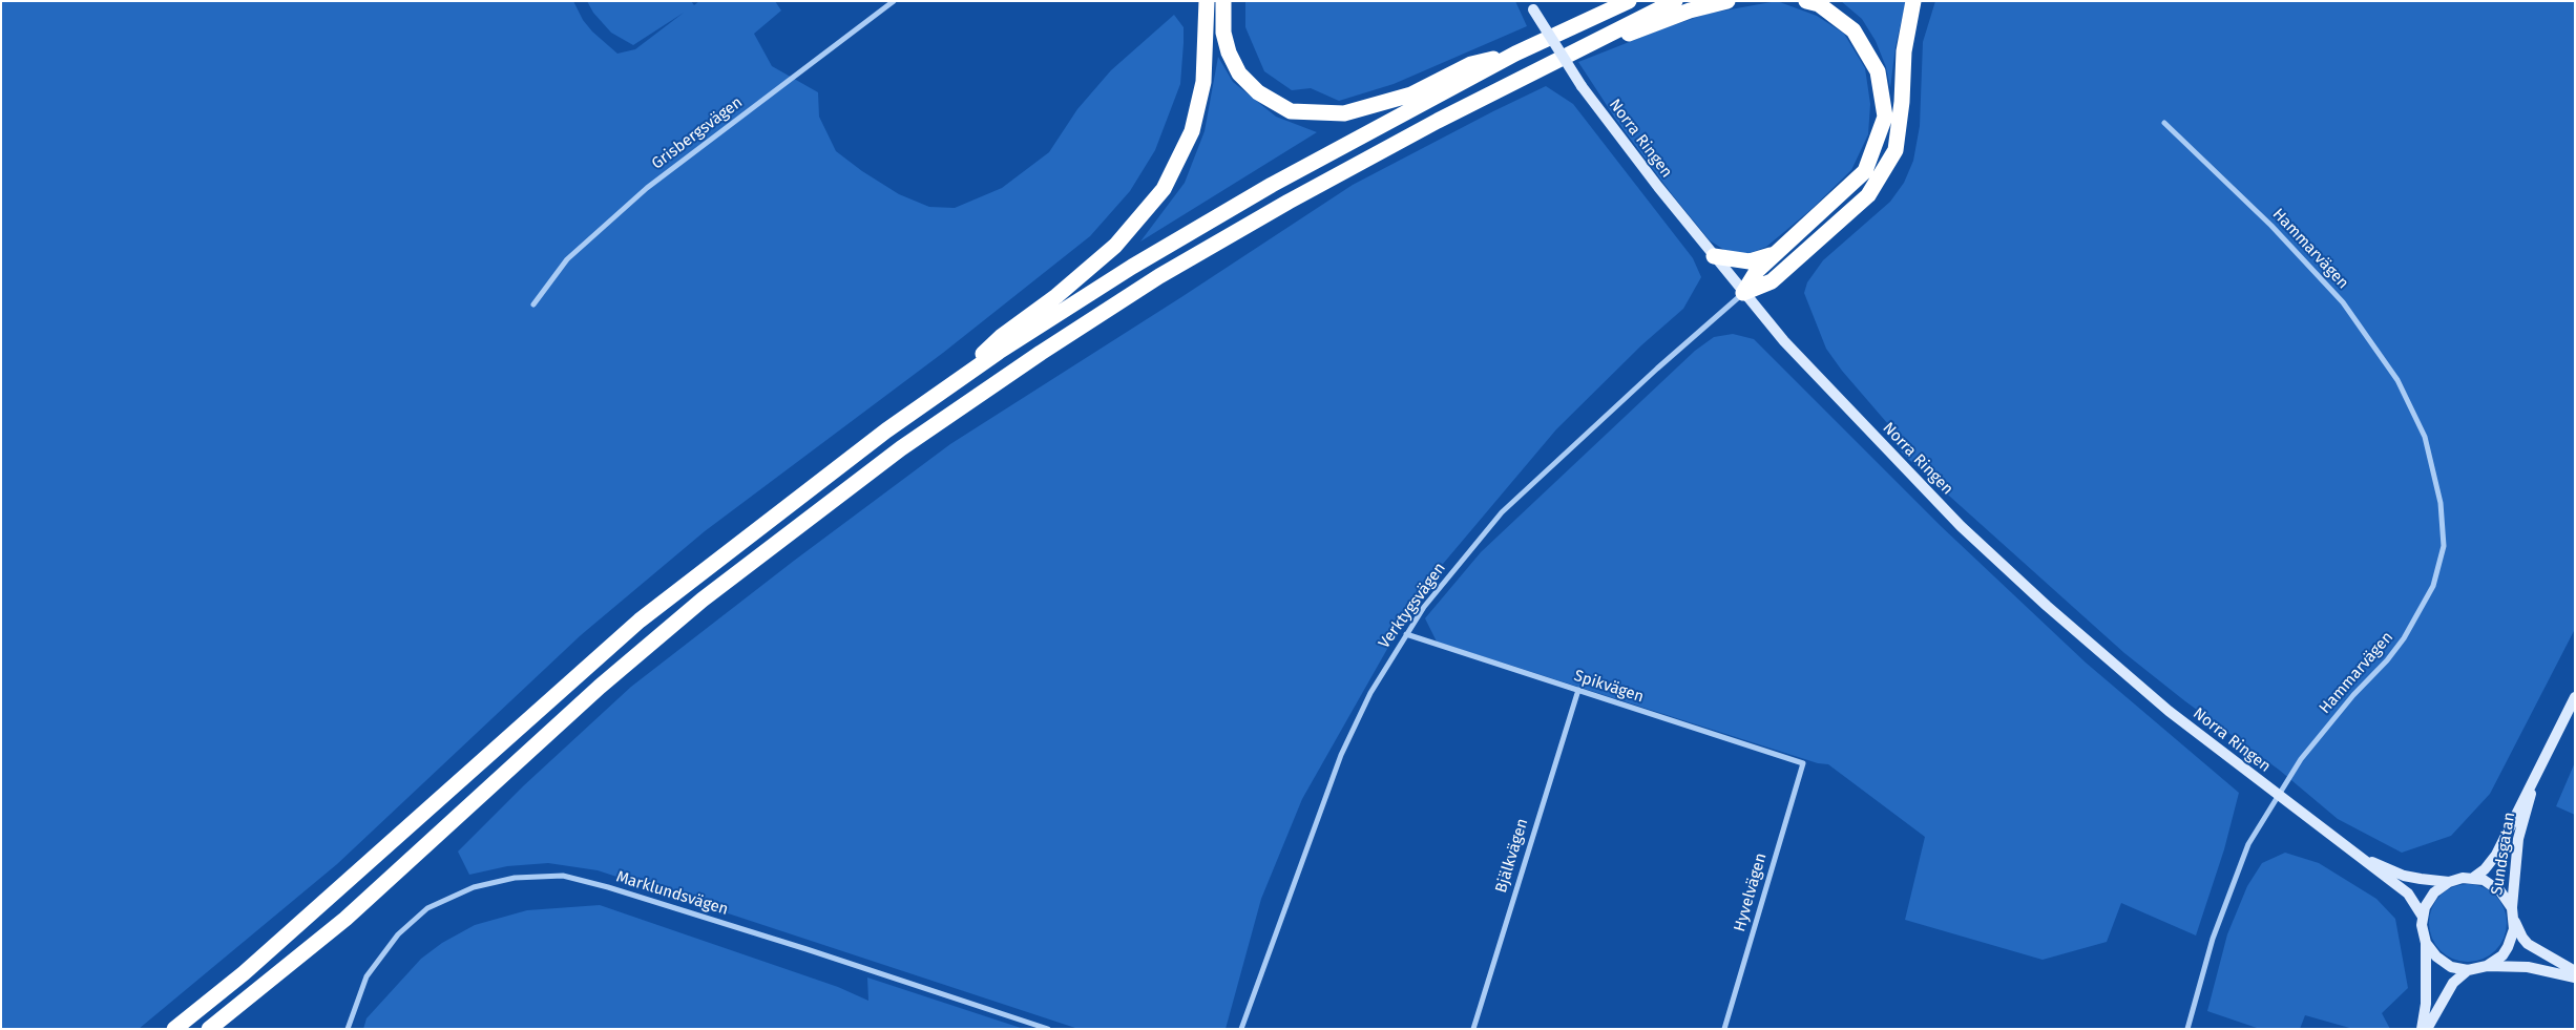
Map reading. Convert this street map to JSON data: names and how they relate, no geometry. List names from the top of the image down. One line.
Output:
{"streets":{"main road":["Norra Ringen","Sundsgatan"],"street":["Grisbergsvägen","Hammarvägen","Verktygsvägen","Spikvägen","Bjälkvägen","Hyvelvägen","Marklundsvägen"]},"crossings":[["Norra Ringen","Hammarvägen"],["Norra Ringen","Verktygsvägen"],["Norra Ringen","Sundsgatan"],["Verktygsvägen","Spikvägen"],["Spikvägen","Bjälkvägen"],["Spikvägen","Hyvelvägen"]]}
